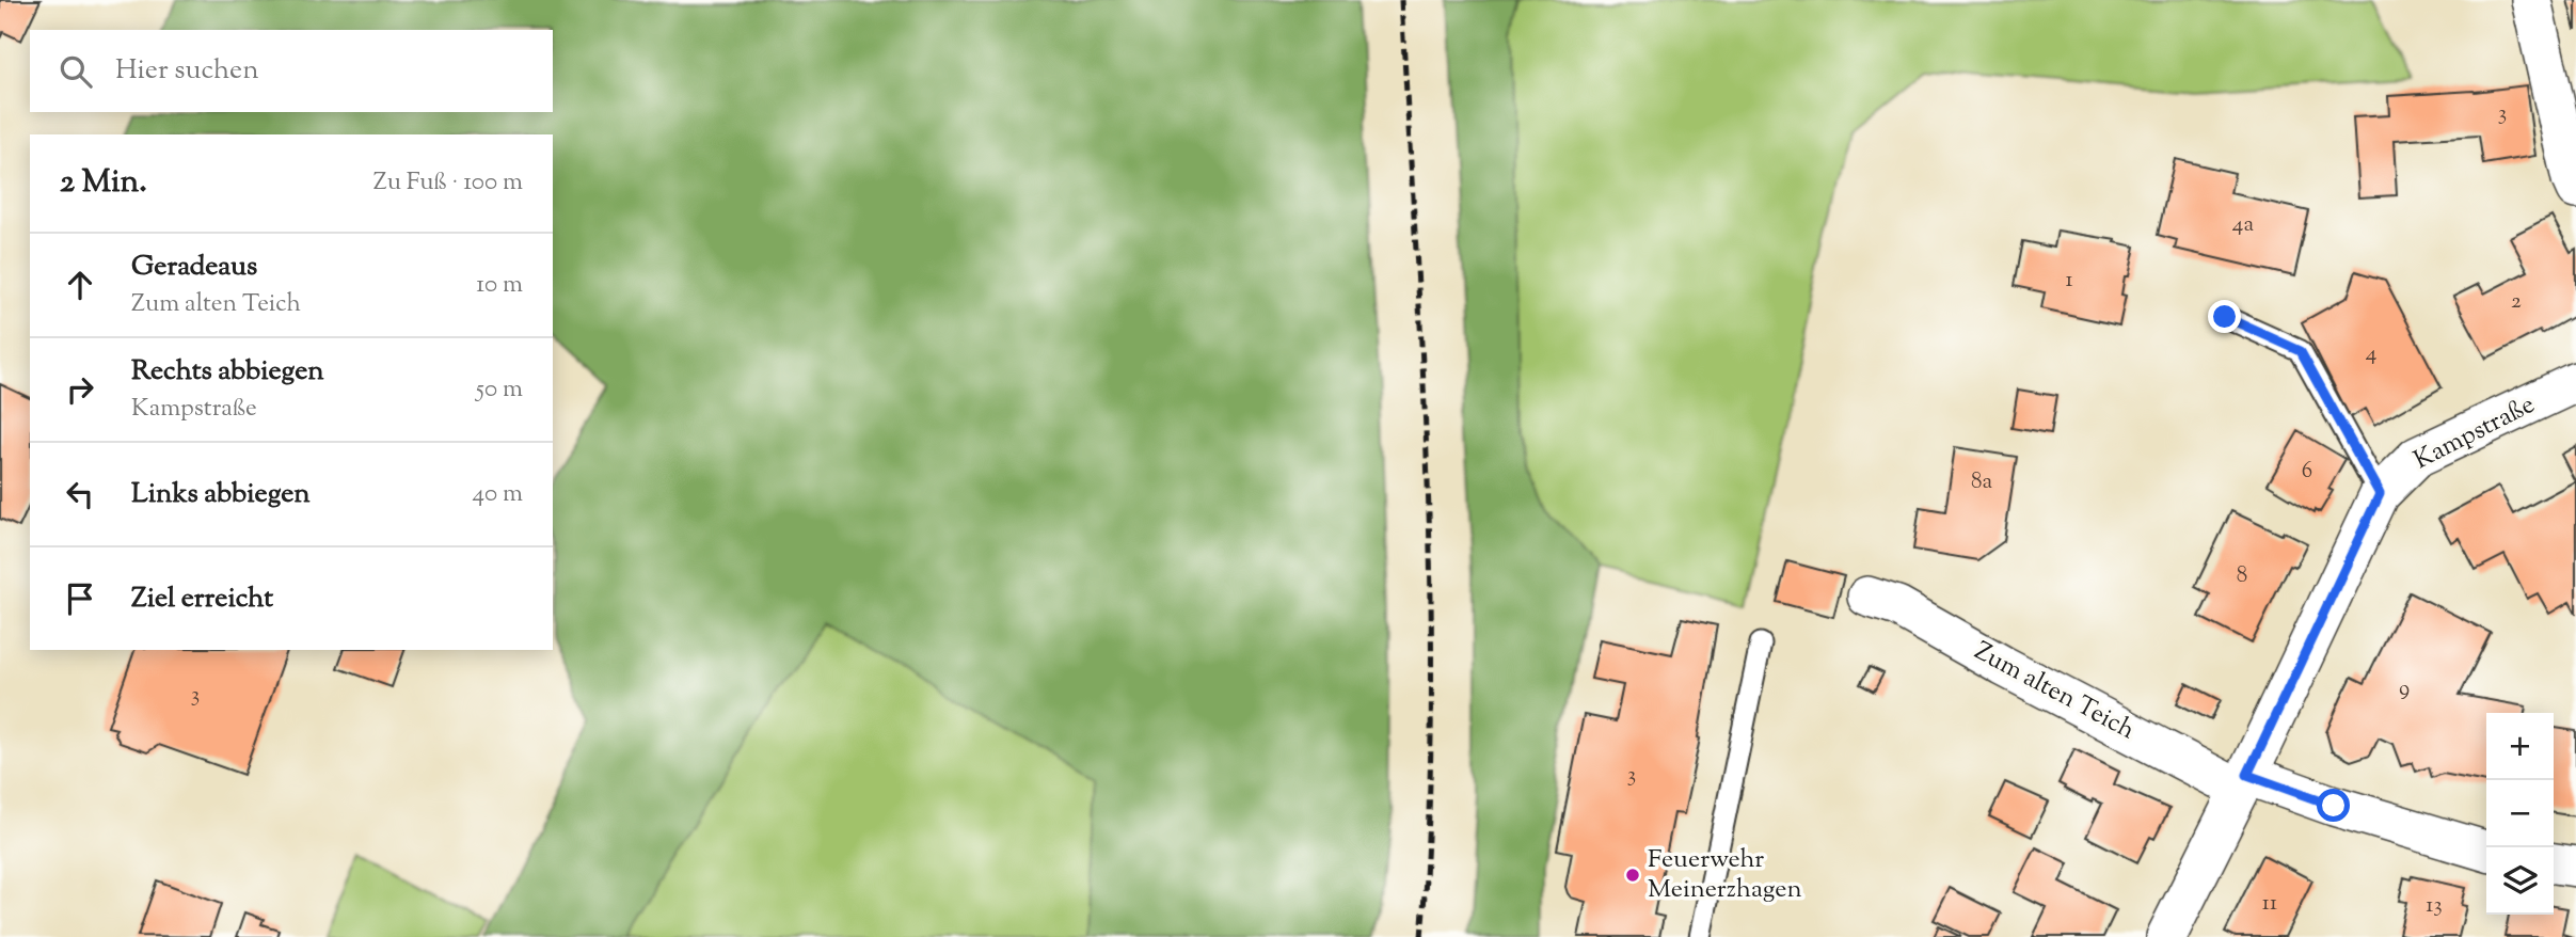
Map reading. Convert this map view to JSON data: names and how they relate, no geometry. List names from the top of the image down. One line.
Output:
{"streets":{"street":["Kampstraße","Zum alten Teich"]},"crossings":[["Kampstraße","Zum alten Teich"]],"places":["Feuerwehr Meinerzhagen"],"house_numbers":["3","4a","1","2","4","6","8a","8","9","3","3","11","13"],"page":{"search":"Hier suchen","heading":["2 Min.","Zu Fuß · 100 m"],"list":[["Geradeaus","Zum alten Teich","10 m"],["Rechts abbiegen","Kampstraße","50 m"],["Links abbiegen","40 m"],"Ziel erreicht"],"map_buttons":["+","−"]}}
